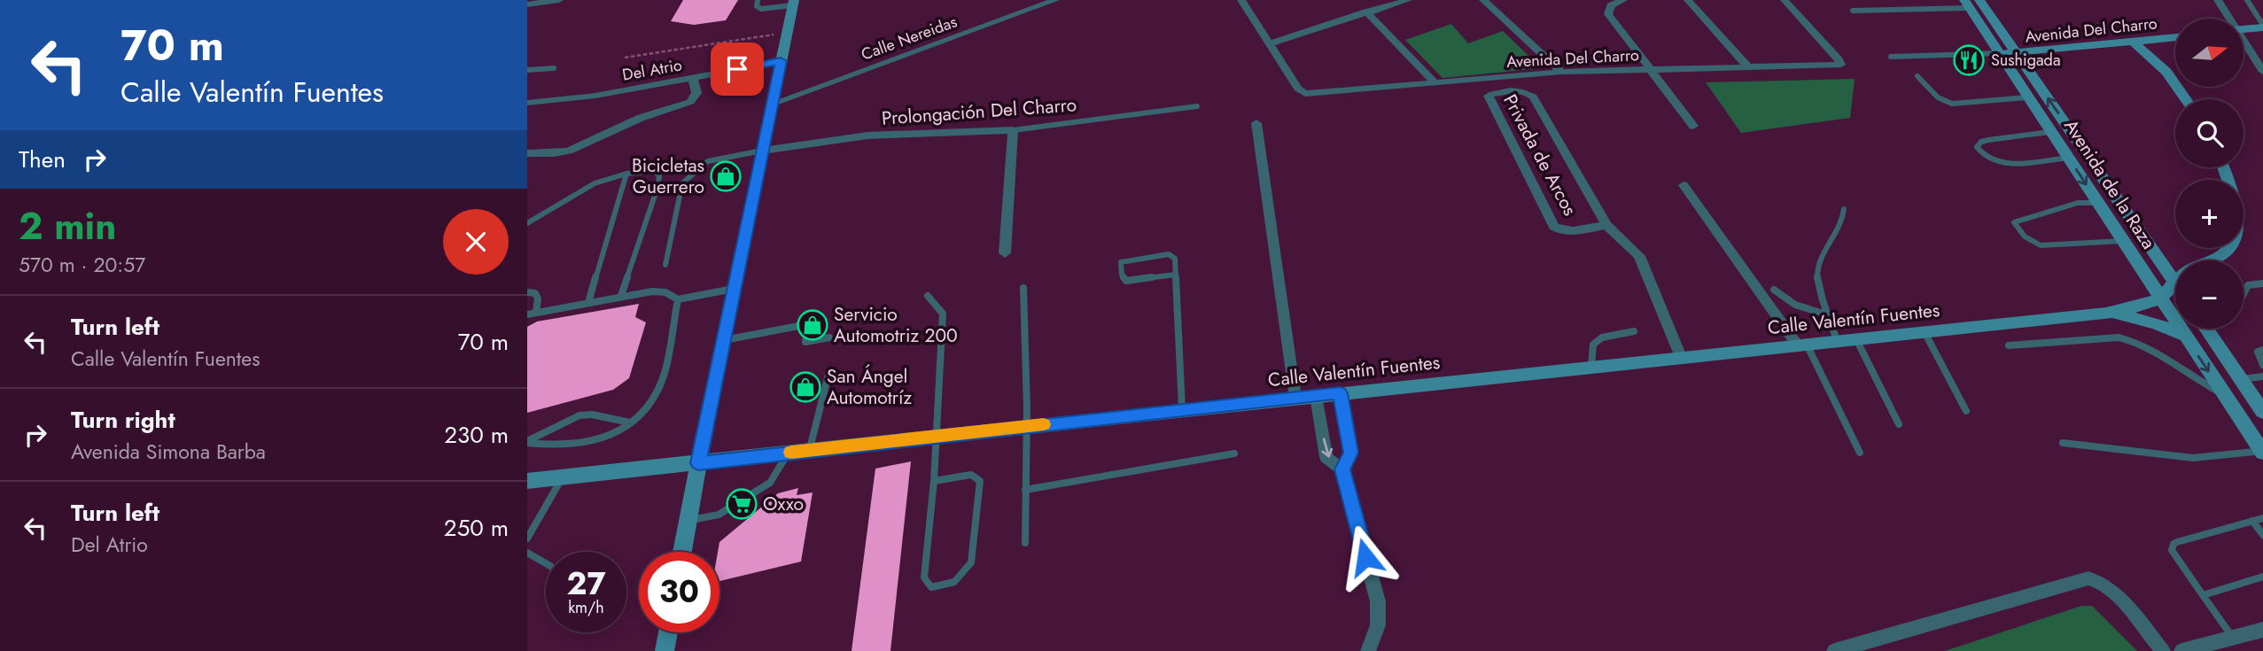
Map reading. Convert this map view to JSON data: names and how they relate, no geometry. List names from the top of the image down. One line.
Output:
{"streets":{"main road":["Avenida Del Charro","Avenida de la Raza","Calle Valentín Fuentes"],"street":["Calle Nereidas","Del Atrio","Prolongación Del Charro","Privada de Arcos"]},"crossings":[["Avenida Del Charro","Avenida de la Raza"],["Privada de Arcos","Calle Valentín Fuentes"],["Avenida de la Raza","Calle Valentín Fuentes"]],"places":{"restaurant":["Sushigada"],"shop":["Bicicletas Guerrero","Servicio Automotriz 200","San Ángel Automotríz"],"supermarket":["Oxxo"]},"north":"right","page":{"turn":["70 m","Calle Valentín Fuentes"],"map_buttons":["+","−"],"then":"Then","heading":["2 min","570 m · 20:57"],"list":[{"name":"Turn left","note":"Calle Valentín Fuentes","value":"70 m"},{"name":"Turn right","note":"Avenida Simona Barba","value":"230 m"},{"name":"Turn left","note":"Del Atrio","value":"250 m"}],"speed":"27 km/h","limit":"30"}}
